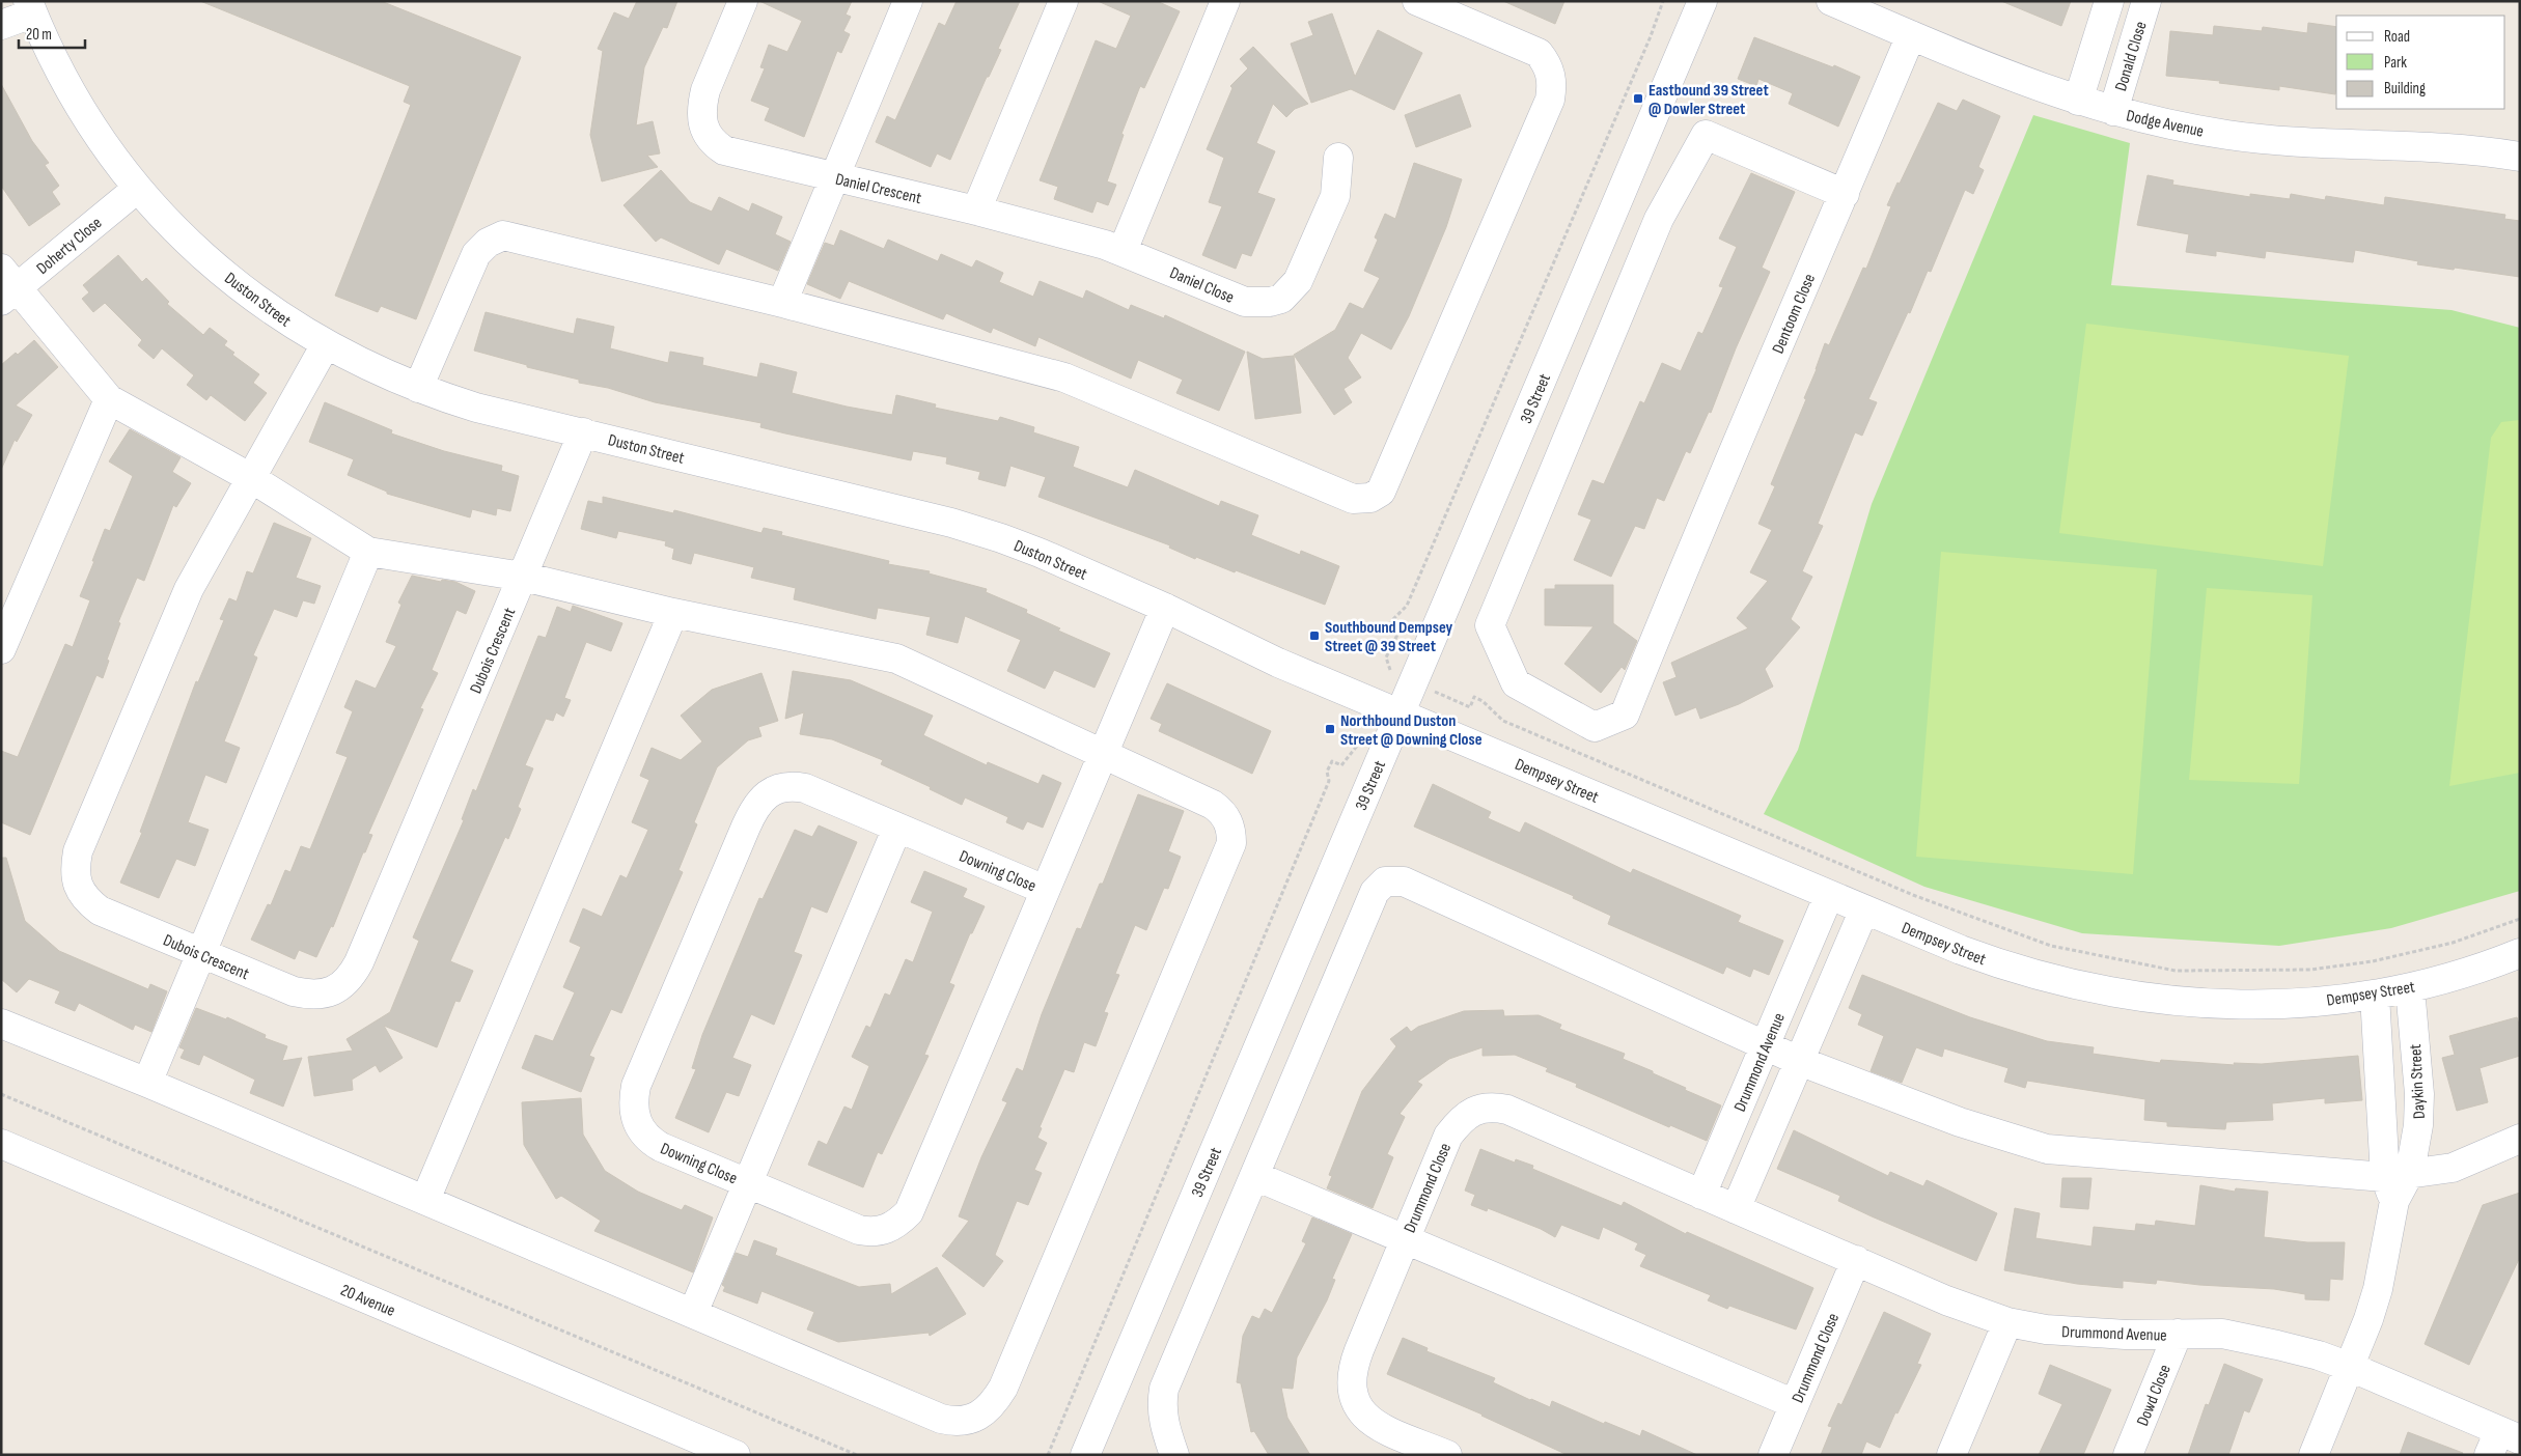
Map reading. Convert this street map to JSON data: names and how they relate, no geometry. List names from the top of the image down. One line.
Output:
{"streets":{"street":["Donald Close","Dodge Avenue","Daniel Crescent","Doherty Close","Daniel Close","Duston Street","Dentoom Close","39 Street","Dubois Crescent","Dempsey Street","Downing Close","Drummond Avenue","Daykin Street","Drummond Close","20 Avenue","Dowd Close"]},"crossings":[["Donald Close","Dodge Avenue"],["Dodge Avenue","Dentoom Close"],["Daniel Crescent","Daniel Close"],["Doherty Close","Duston Street"],["Duston Street","39 Street"],["Duston Street","Dubois Crescent"],["Duston Street","Dempsey Street"],["Duston Street","Downing Close"],["39 Street","Dempsey Street"],["Dempsey Street","Drummond Avenue"],["Dempsey Street","Daykin Street"],["Drummond Avenue","Daykin Street"],["Drummond Avenue","Drummond Close"],["Drummond Avenue","Dowd Close"]],"places":{"transit":["Eastbound 39 Street @ Dowler Street","Southbound Dempsey Street @ 39 Street","Northbound Duston Street @ Downing Close"]},"legend":["Road","Park","Building"],"scale_bar":"20 m"}
